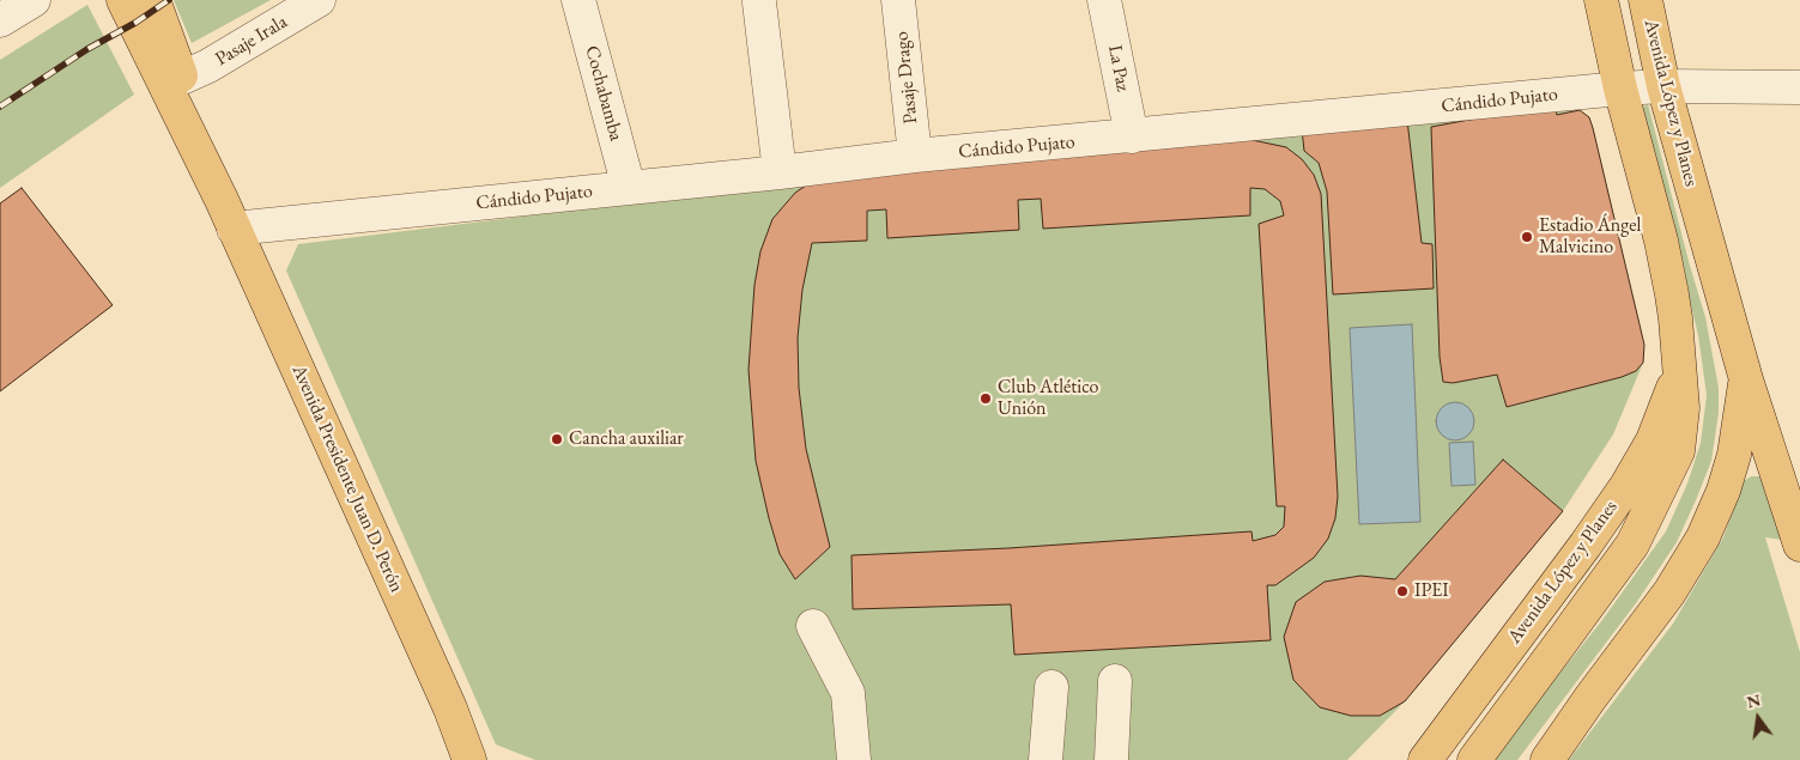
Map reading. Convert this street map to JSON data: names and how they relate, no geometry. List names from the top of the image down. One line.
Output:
{"streets":{"main road":["Avenida López y Planes","Avenida Presidente Juan D. Perón"],"street":["Pasaje Irala","La Paz","Pasaje Drago","Cochabamba","Cándido Pujato"]},"crossings":[["Pasaje Irala","Avenida Presidente Juan D. Perón"],["La Paz","Cándido Pujato"],["Pasaje Drago","Cándido Pujato"],["Cochabamba","Cándido Pujato"],["Cándido Pujato","Avenida López y Planes"],["Cándido Pujato","Avenida Presidente Juan D. Perón"]],"places":["Estadio Ángel Malvicino","Club Atlético Unión","Cancha auxiliar","IPEI"],"north":"top"}
